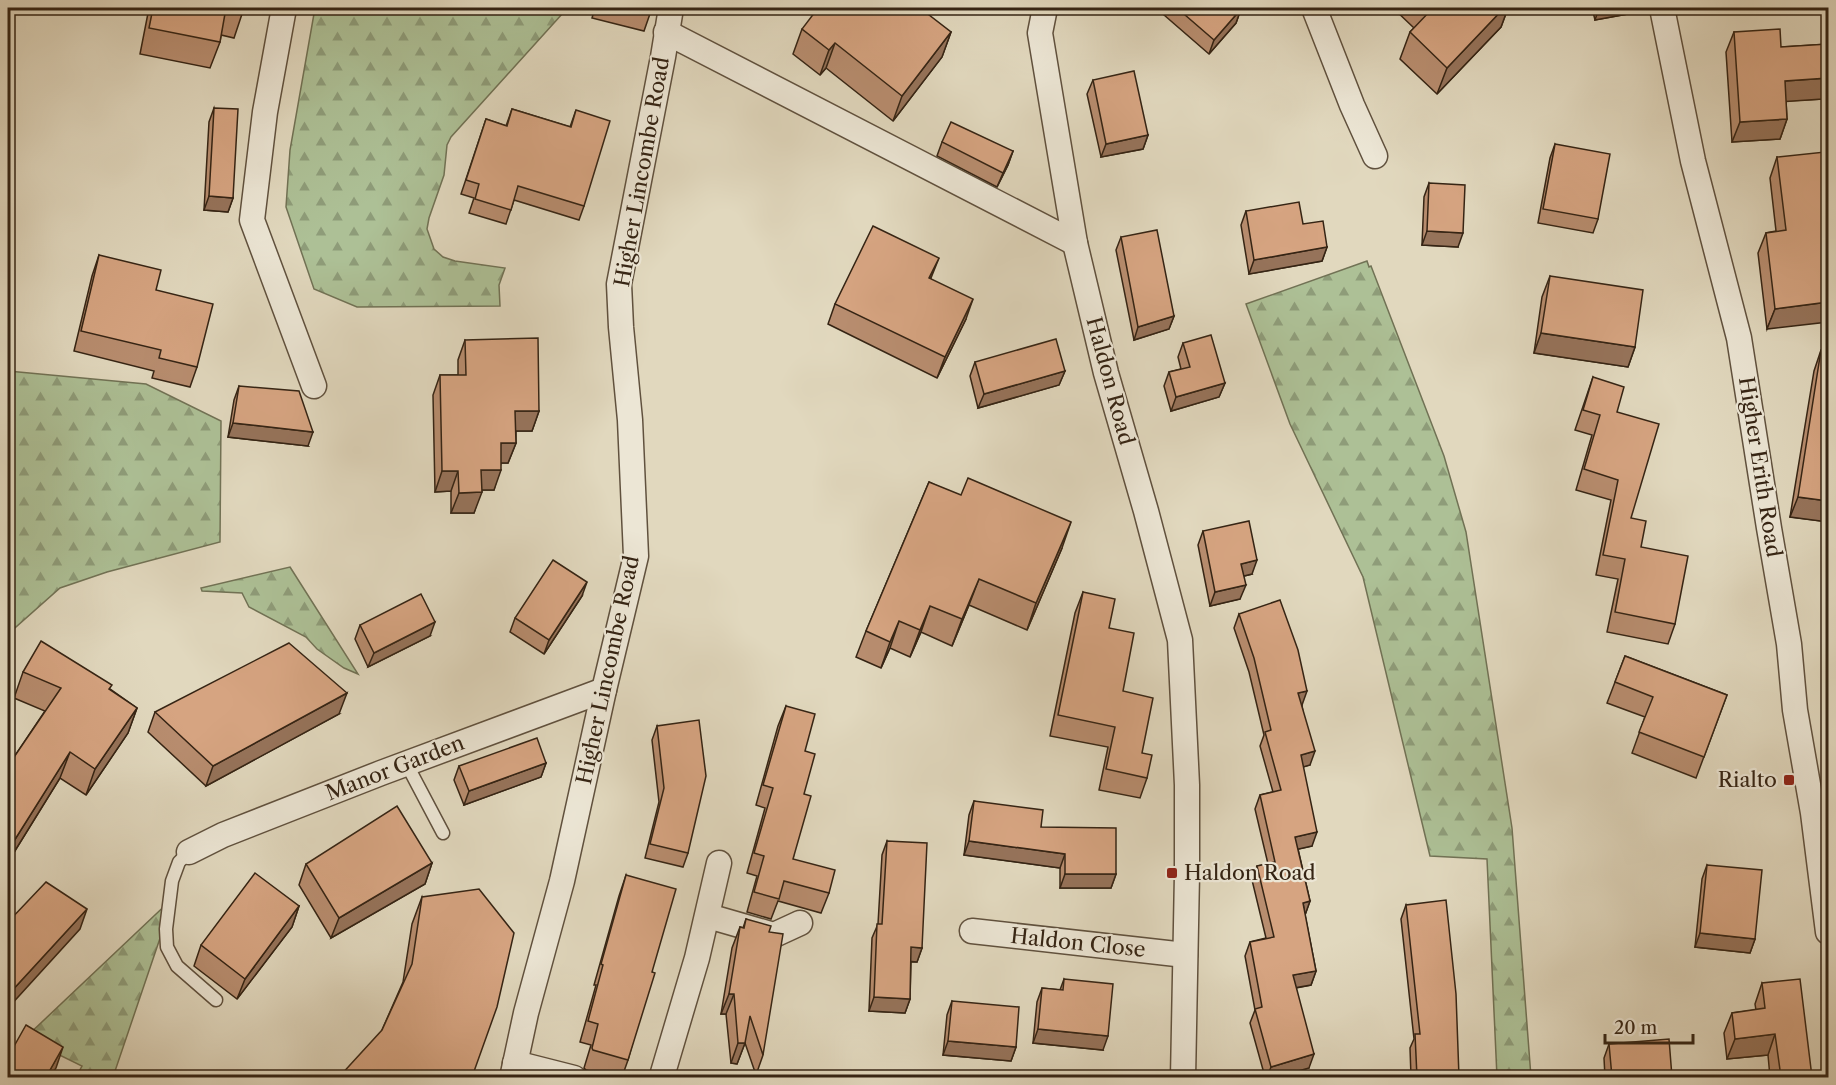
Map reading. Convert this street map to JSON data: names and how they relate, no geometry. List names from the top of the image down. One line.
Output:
{"streets":{"street":["Higher Lincombe Road","Haldon Road","Higher Erith Road","Manor Garden","Haldon Close"]},"crossings":[["Higher Lincombe Road","Manor Garden"],["Haldon Road","Haldon Close"]],"places":{"transit":["Rialto","Haldon Road"]},"scale_bar":"20 m"}
